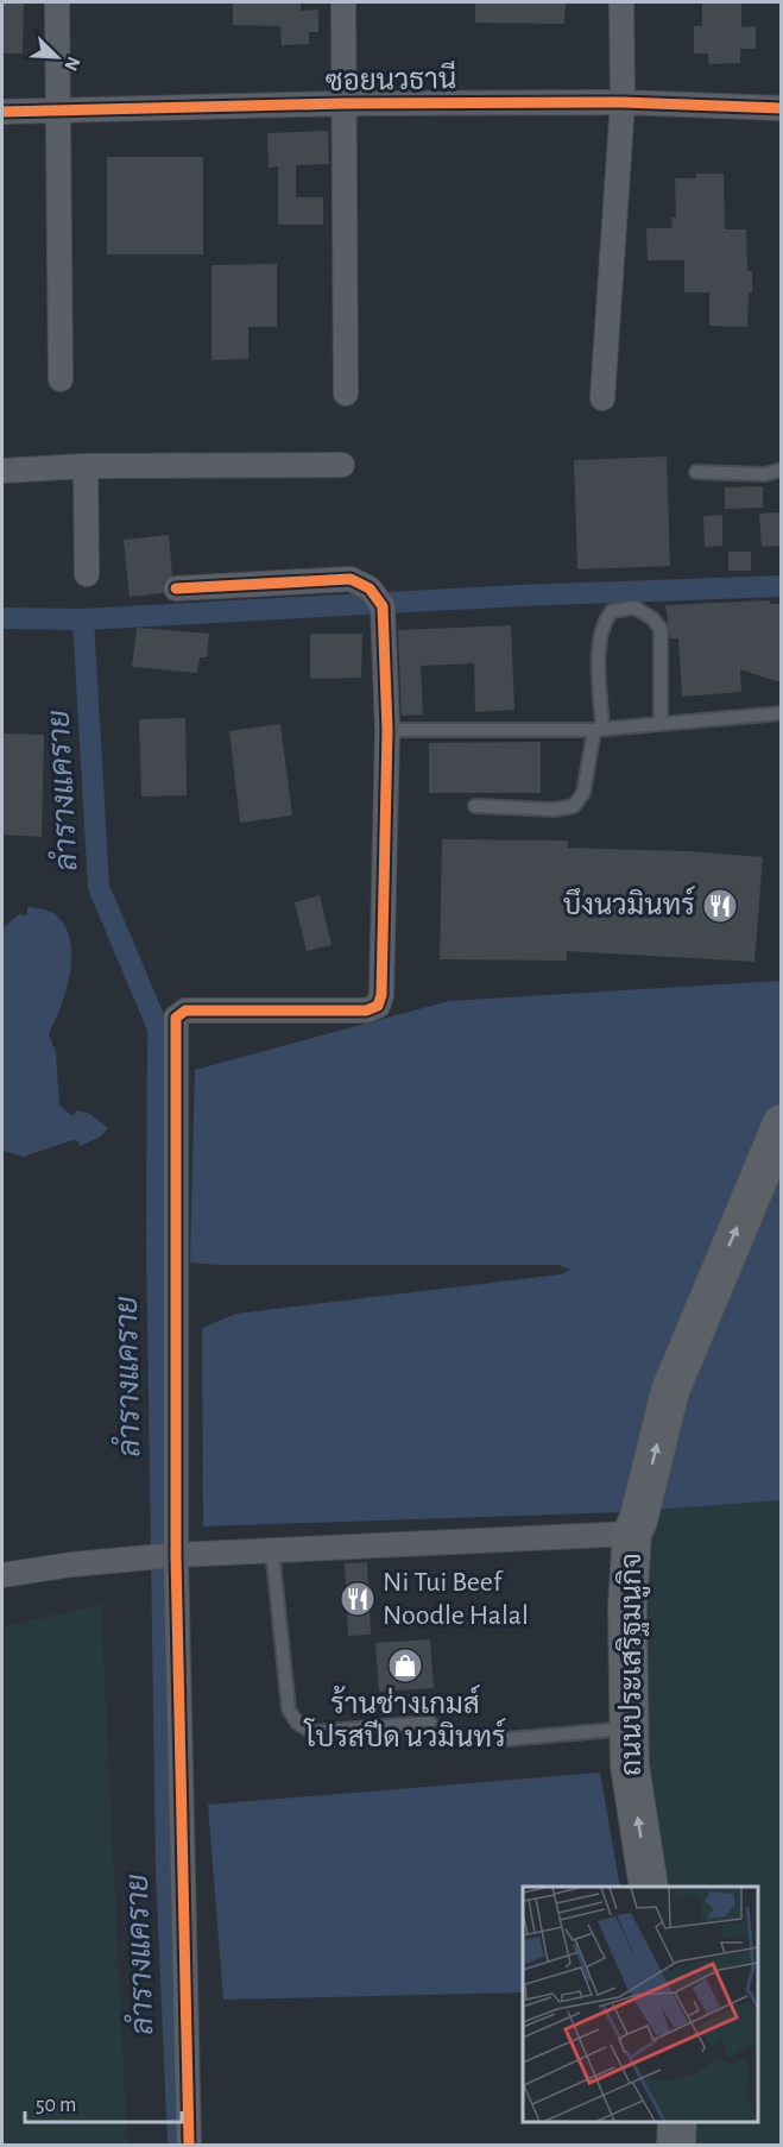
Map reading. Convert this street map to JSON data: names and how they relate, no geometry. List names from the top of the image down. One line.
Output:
{"streets":{"main road":["ถนนประเสริฐมนูกิจ"],"street":["ซอยนวธานี"]},"one_way":["ถนนประเสริฐมนูกิจ"],"water":["ลำรางแคราย"],"places":{"restaurant":["บึงนวมินทร์","Ni Tui Beef Noodle Halal"],"shop":["ร้านช่างเกมส์ โปรสปีด นวมินทร์"]},"scale_bar":"50 m","north":"bottom right"}
